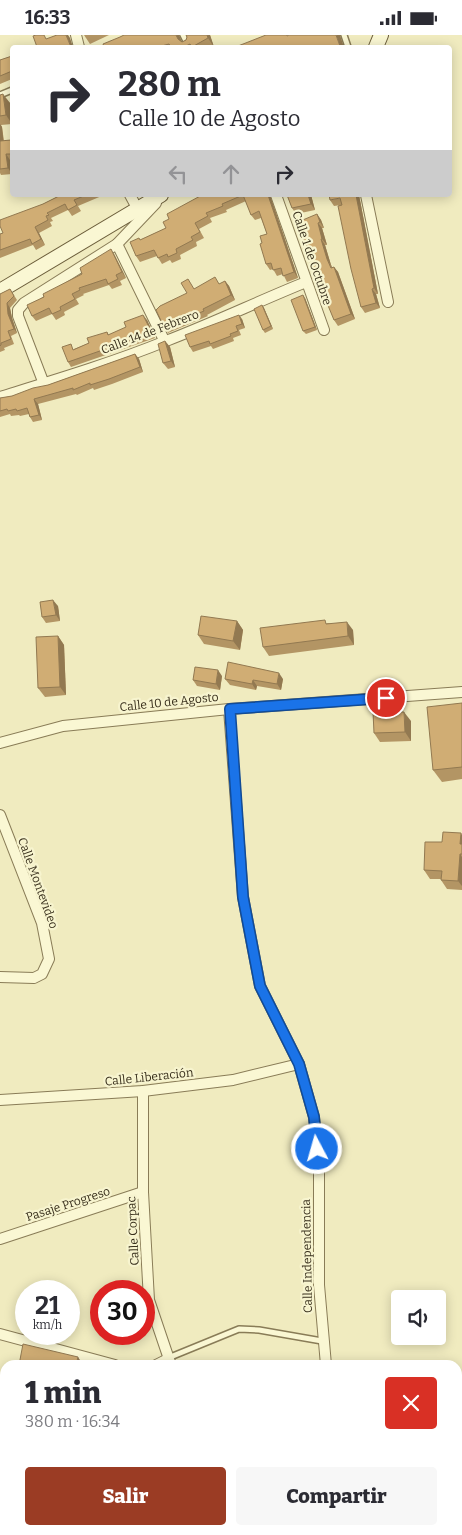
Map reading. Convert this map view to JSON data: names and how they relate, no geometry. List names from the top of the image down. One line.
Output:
{"streets":{"street":["Calle 1 de Octubre","Calle 14 de Febrero","Calle 10 de Agosto","Calle Montevideo","Calle Liberación","Pasaje Progreso","Calle Corpac","Calle Independencia"]},"crossings":[["Calle 1 de Octubre","Calle 14 de Febrero"],["Calle 10 de Agosto","Calle Independencia"],["Calle Liberación","Calle Corpac"],["Calle Liberación","Calle Independencia"],["Pasaje Progreso","Calle Corpac"]],"page":{"status":"16:33","turn":["280 m","Calle 10 de Agosto"],"speed":"21 km/h","limit":"30","heading":["1 min","380 m · 16:34"],"buttons":["Salir","Compartir"]}}
